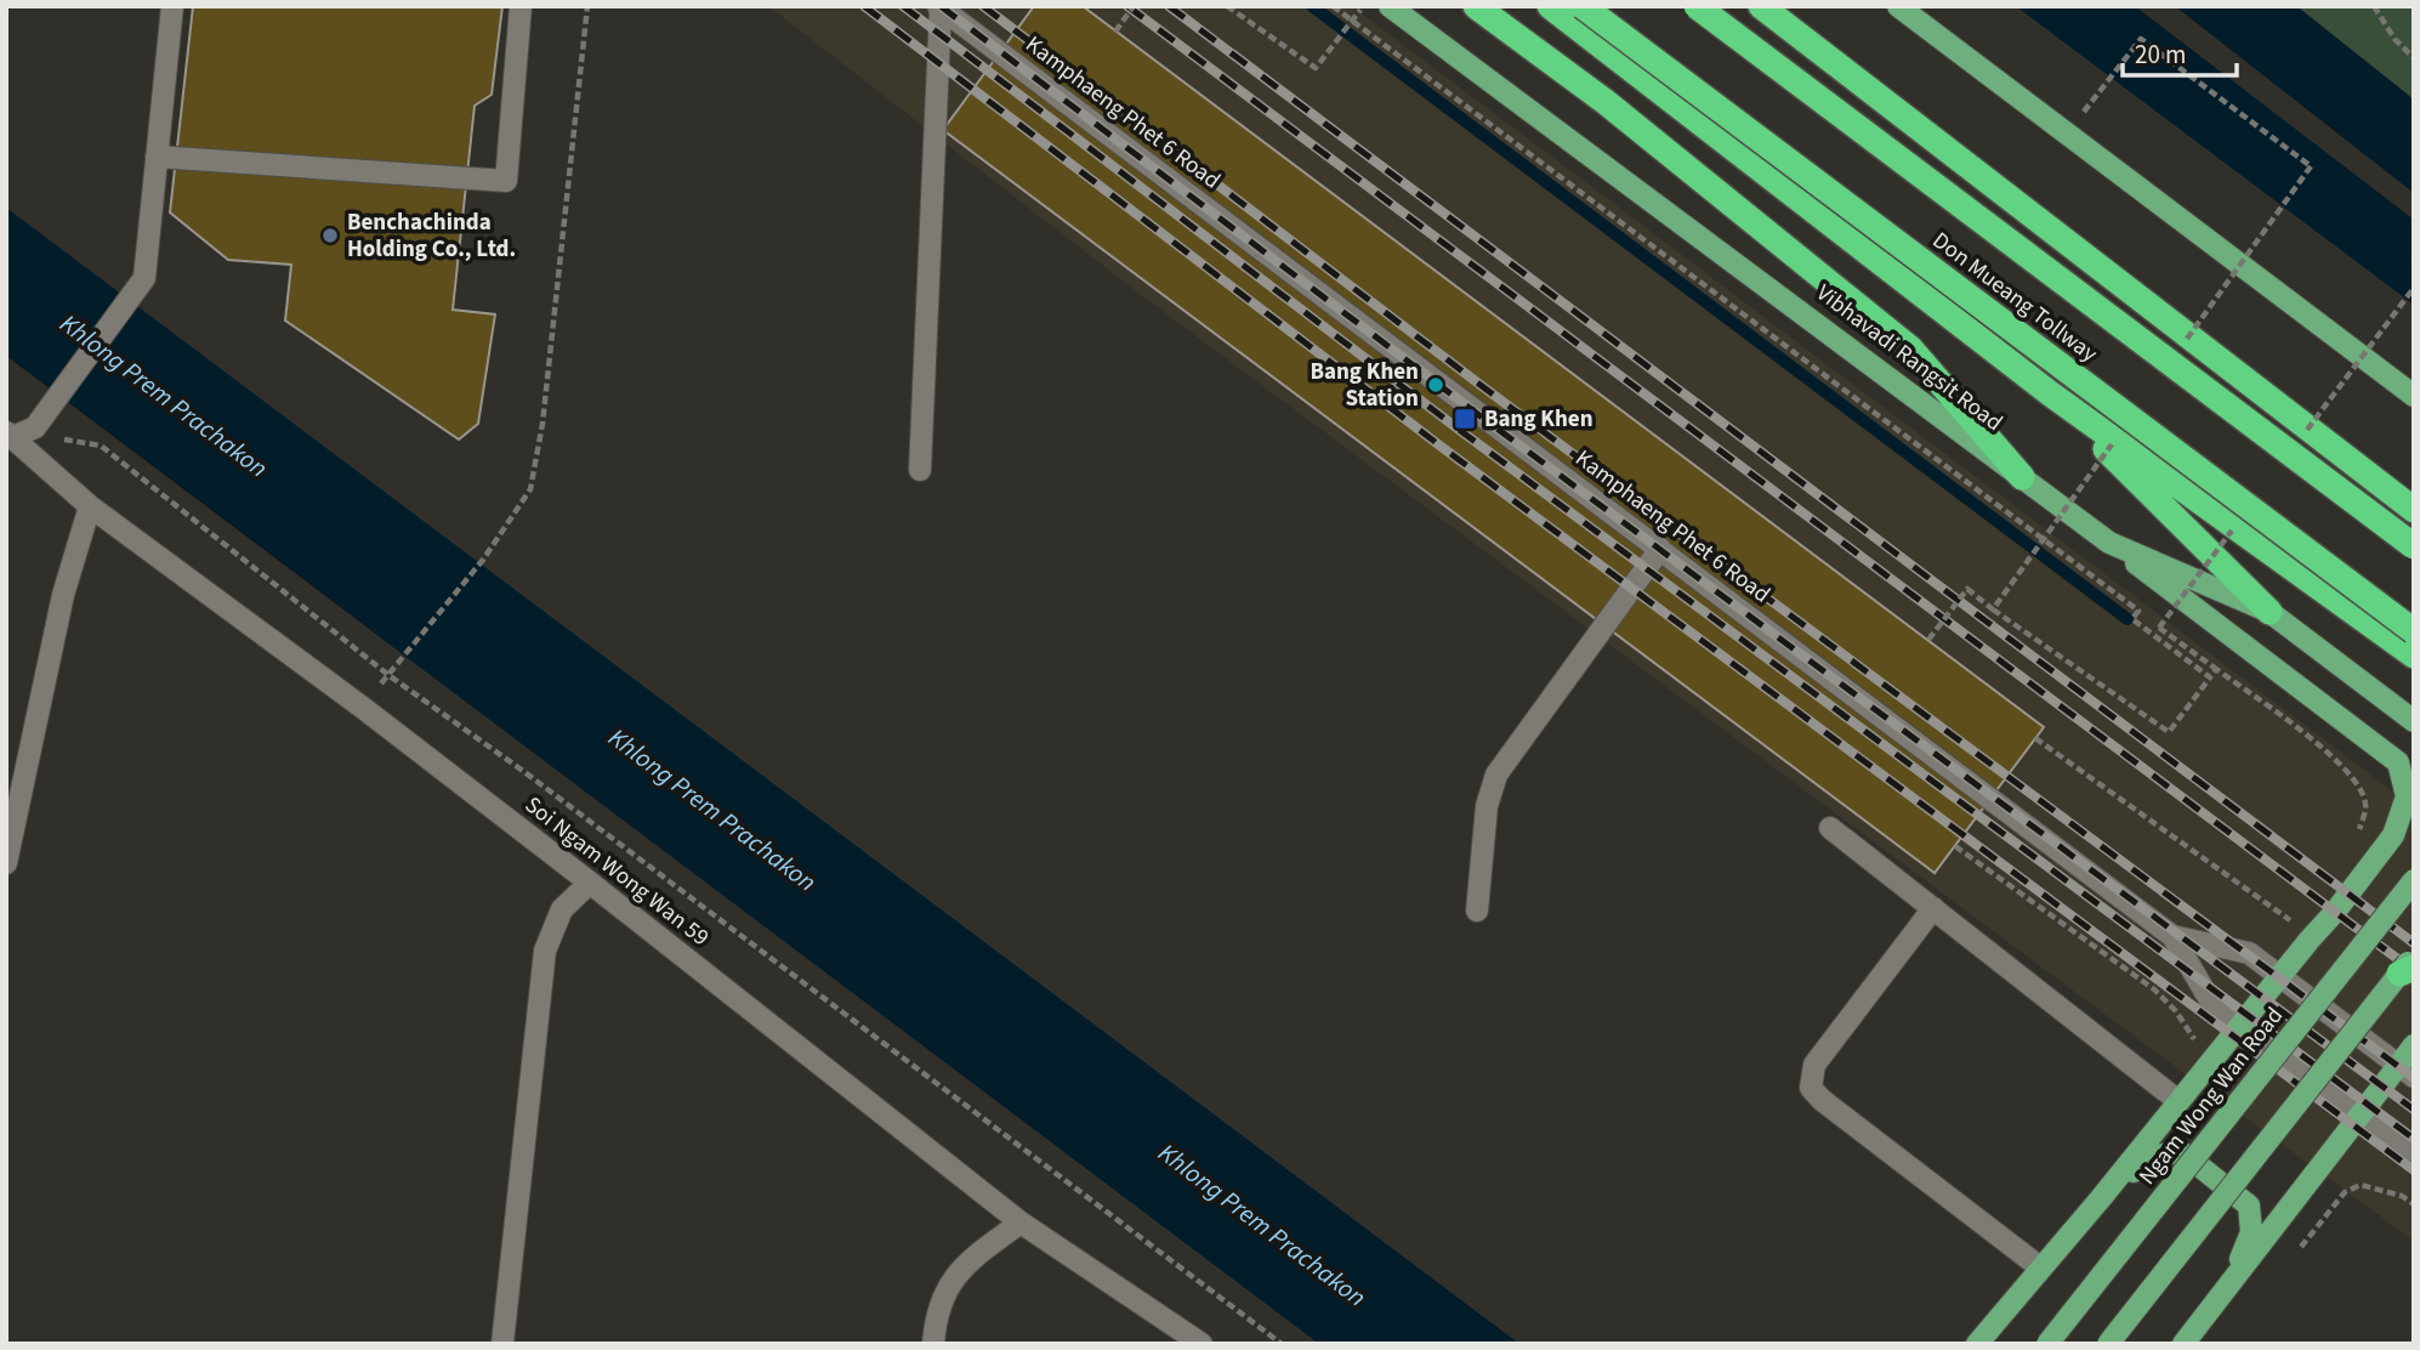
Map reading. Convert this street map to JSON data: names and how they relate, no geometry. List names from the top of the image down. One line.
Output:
{"streets":{"highway":["Don Mueang Tollway"],"main road":["Vibhavadi Rangsit Road","Ngam Wong Wan Road"],"street":["Kamphaeng Phet 6 Road","Soi Ngam Wong Wan 59"]},"water":["Khlong Prem Prachakon"],"places":{"other":["Benchachinda Holding Co., Ltd.","Bang Khen Station"],"transit":["Bang Khen"]},"scale_bar":"20 m"}
